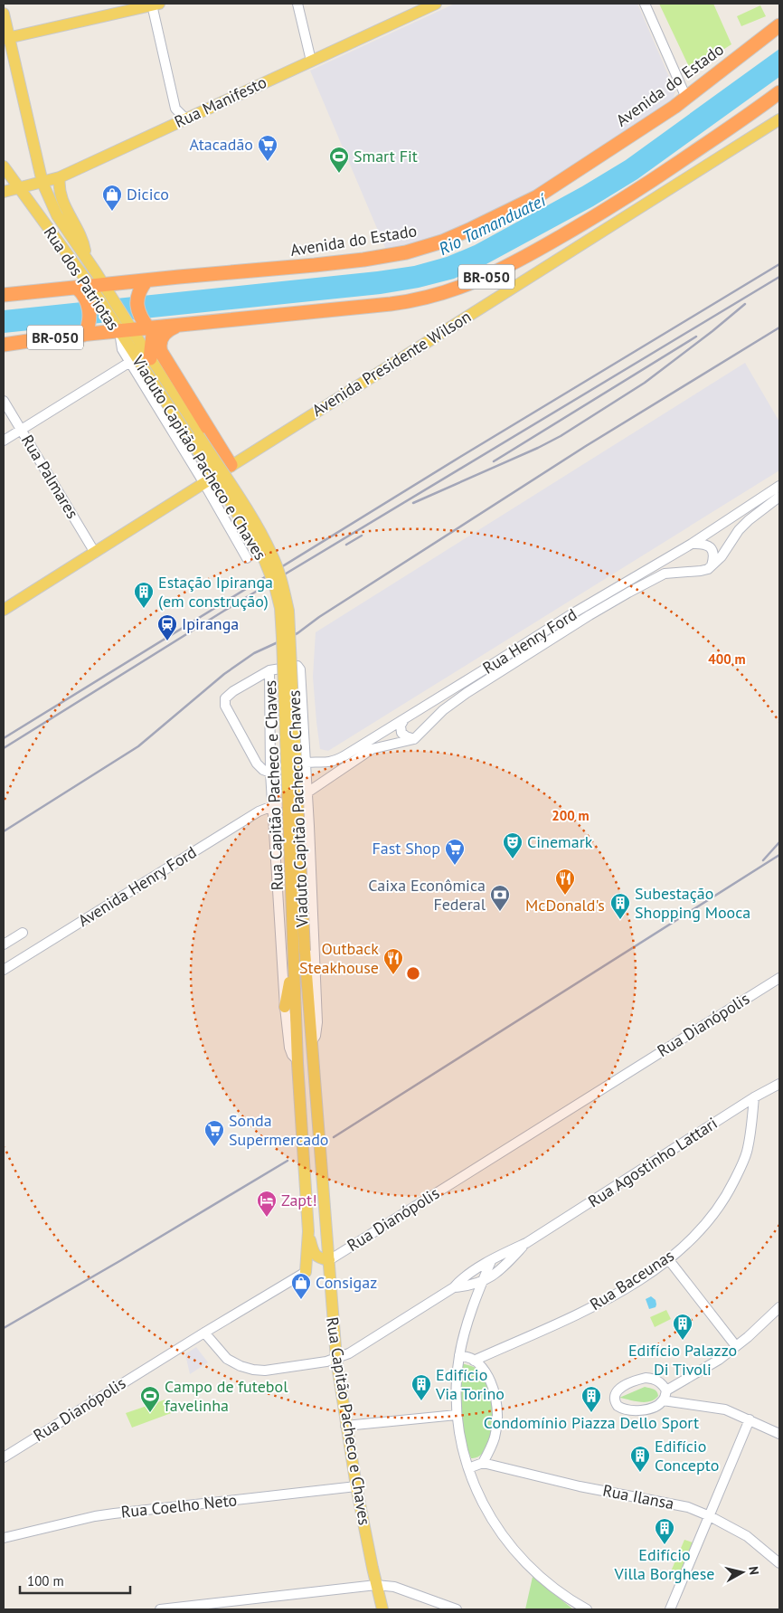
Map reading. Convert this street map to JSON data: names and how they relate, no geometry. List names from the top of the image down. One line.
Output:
{"streets":{"highway":["Avenida do Estado","BR-050"],"main road":["Rua Manifesto","Rua dos Patriotas","Avenida Presidente Wilson","Viaduto Capitão Pacheco e Chaves","Rua Capitão Pacheco e Chaves","Rua Dianópolis"],"street":["Rua Palmares","Rua Henry Ford","Avenida Henry Ford","Rua Agostinho Lattari","Rua Baceunas","Rua Ilansa","Rua Coelho Neto"]},"crossings":[["Avenida do Estado","Rua dos Patriotas"],["Rua Manifesto","Rua dos Patriotas"],["BR-050","Rua dos Patriotas"],["BR-050","Viaduto Capitão Pacheco e Chaves"],["Rua dos Patriotas","Viaduto Capitão Pacheco e Chaves"],["Avenida Presidente Wilson","Rua Palmares"],["Viaduto Capitão Pacheco e Chaves","Rua Capitão Pacheco e Chaves"],["Rua Henry Ford","Rua Capitão Pacheco e Chaves"],["Rua Capitão Pacheco e Chaves","Avenida Henry Ford"],["Rua Capitão Pacheco e Chaves","Rua Dianópolis"],["Rua Capitão Pacheco e Chaves","Rua Coelho Neto"],["Rua Agostinho Lattari","Rua Baceunas"]],"water":["Rio Tamanduateí"],"places":{"supermarket":["Atacadão","Fast Shop","Sonda Supermercado"],"sports":["Smart Fit","Campo de futebol favelinha"],"shop":["Dicico","Consigaz"],"building":["Estação Ipiranga (em construção)","Subestação Shopping Mooca","Edifício Palazzo Di Tivoli","Edifício Via Torino","Condomínio Piazza Dello Sport","Edifício Concepto","Edifício Villa Borghese"],"station":["Ipiranga"],"theatre":["Cinemark"],"restaurant":["McDonald's","Outback Steakhouse"],"bank":["Caixa Econômica Federal"],"hotel":["Zapt!"]},"scale_bar":"100 m","north":"right","rings":["400 m","200 m"]}
